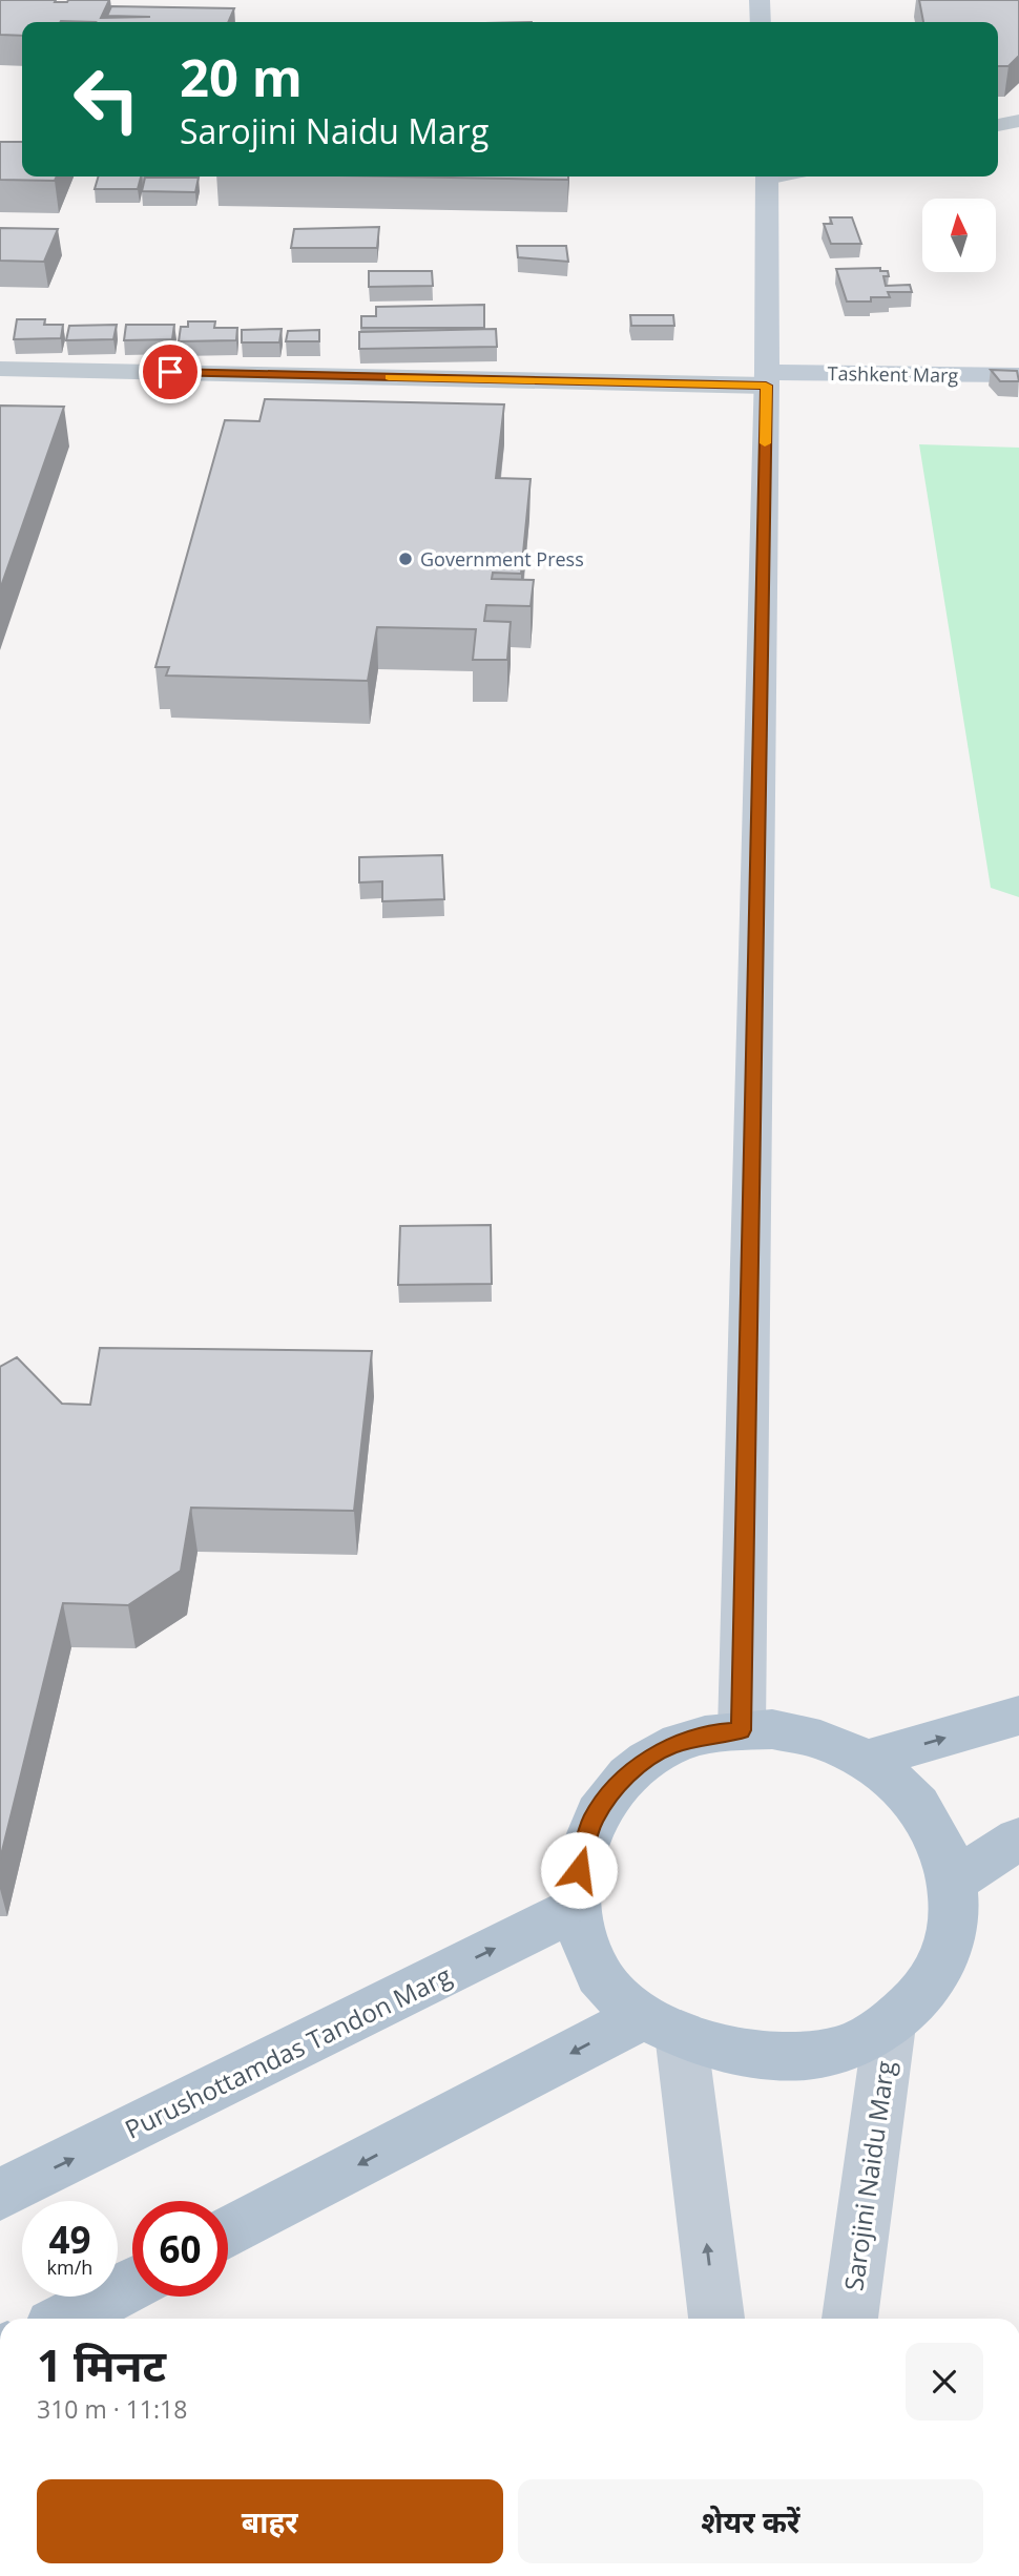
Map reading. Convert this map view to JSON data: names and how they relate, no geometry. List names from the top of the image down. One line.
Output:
{"streets":{"main road":["Tashkent Marg","Purushottamdas Tandon Marg","Sarojini Naidu Marg"]},"places":["Government Press"],"north":"top","page":{"turn":["20 m","Sarojini Naidu Marg"],"speed":"49 km/h","limit":"60","heading":["1 मिनट","310 m · 11:18"],"buttons":["बाहर","शेयर करें"]}}
